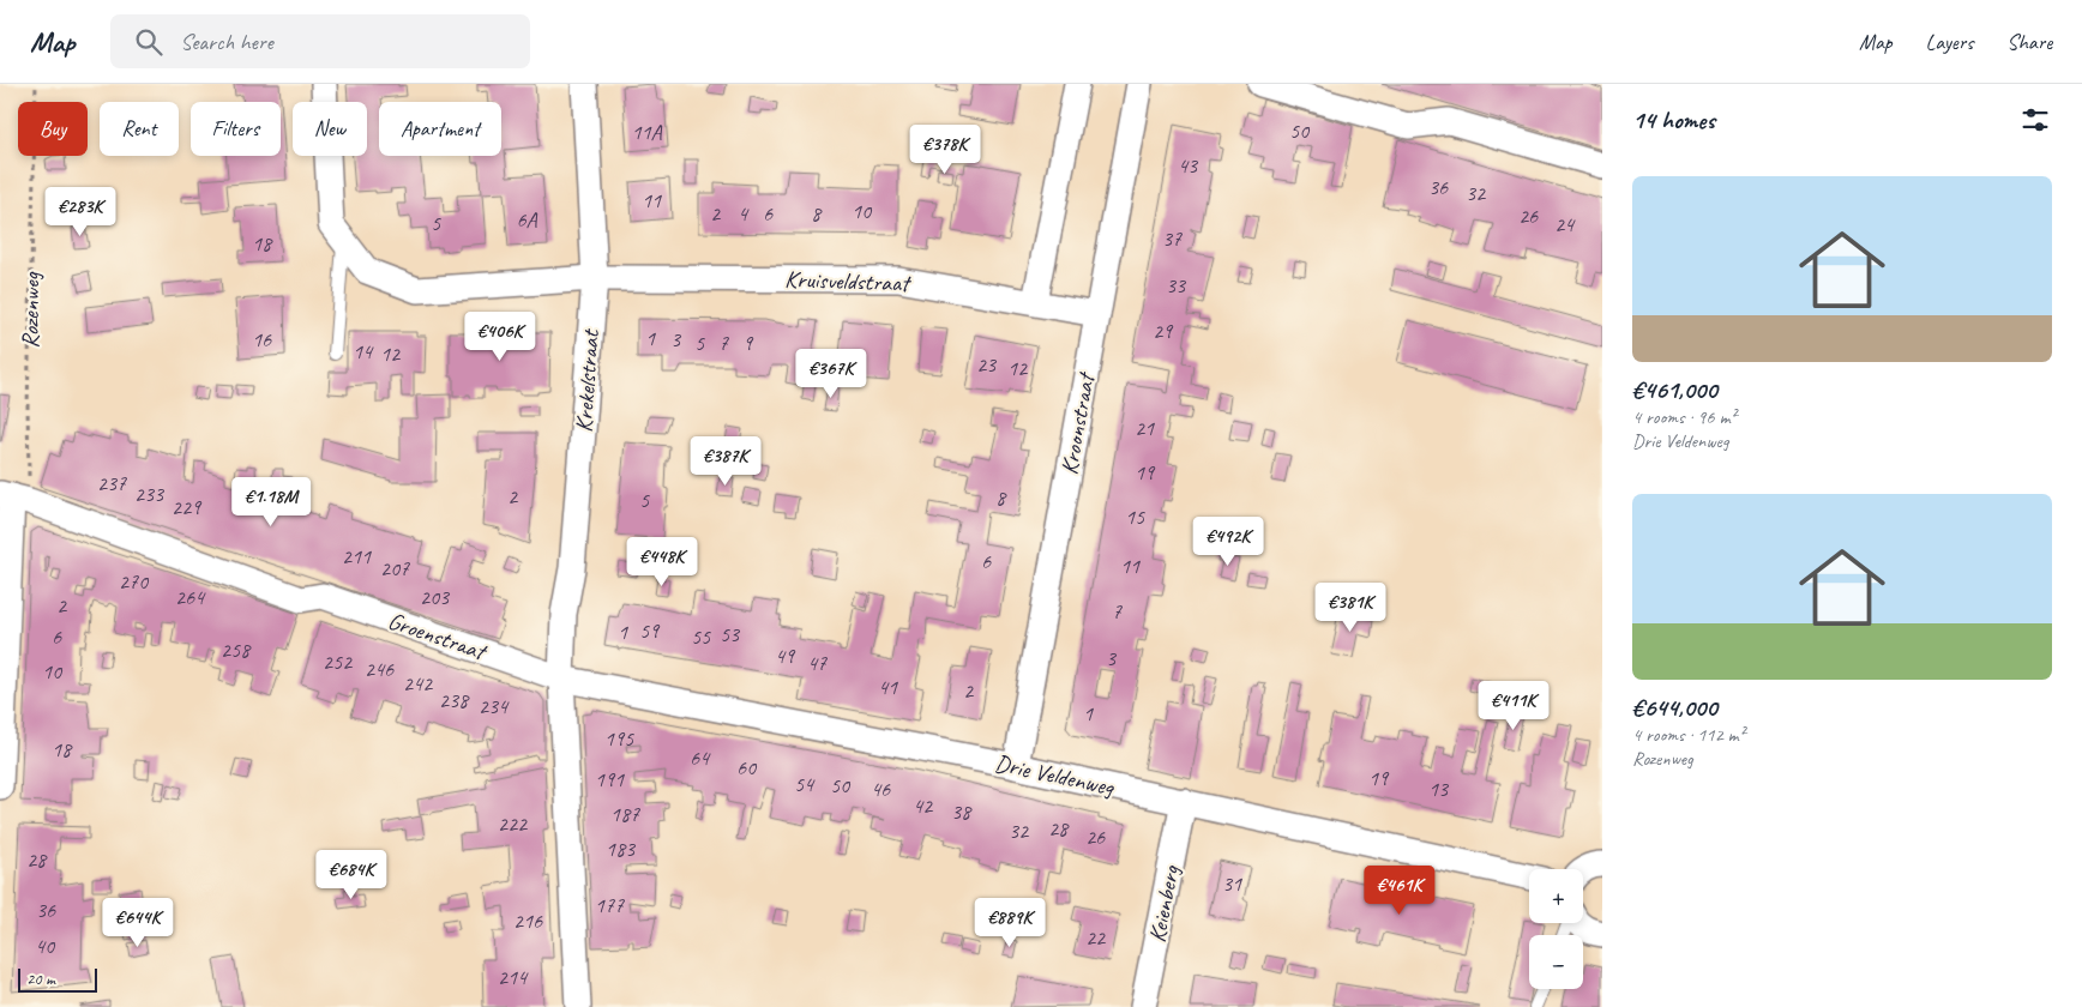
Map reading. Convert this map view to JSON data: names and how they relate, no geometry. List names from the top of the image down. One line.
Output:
{"streets":{"street":["Kruisveldstraat","Krekelstraat","Kroonstraat","Groenstraat","Drie Veldenweg","Keienberg"],"path":["Rozenweg"]},"crossings":[["Kruisveldstraat","Krekelstraat"],["Kruisveldstraat","Kroonstraat"],["Rozenweg","Groenstraat"],["Krekelstraat","Groenstraat"],["Krekelstraat","Drie Veldenweg"],["Kroonstraat","Drie Veldenweg"],["Groenstraat","Drie Veldenweg"],["Drie Veldenweg","Keienberg"]],"house_numbers":["50","11A","43","36","32","11","10","2","4","6","8","26","6A","5","24","37","18","33","29","1","16","3","5","7","9","14","12","23","12","21","19","237","233","2","8","5","229","15","211","6","11","207","270","264","203","2","7","59","1","53","6","55","258","49","3","252","47","246","10","242","41","2","238","234","1","195","18","64","60","19","191","54","50","46","13","42","38","187","222","28","32","26","183","28","31","177","36","216","22","40","214"],"scale_bar":"20 m","page":{"header":"Map","search":"Search here","nav":["Map","Layers","Share"],"heading":"14 homes","chip":["Buy","Rent","Filters","New","Apartment"],"price":["€378K","€283K","€406K","€367K","€387K","€1.18M","€492K","€448K","€381K","€411K","€684K","€461K","€644K","€889K"],"list":[{"name":"€461,000","note":"4 rooms · 96 m² · Drie Veldenweg"},{"name":"€644,000","note":"4 rooms · 112 m² · Rozenweg"}],"map_buttons":["+","−"],"scale":"20 m"}}
